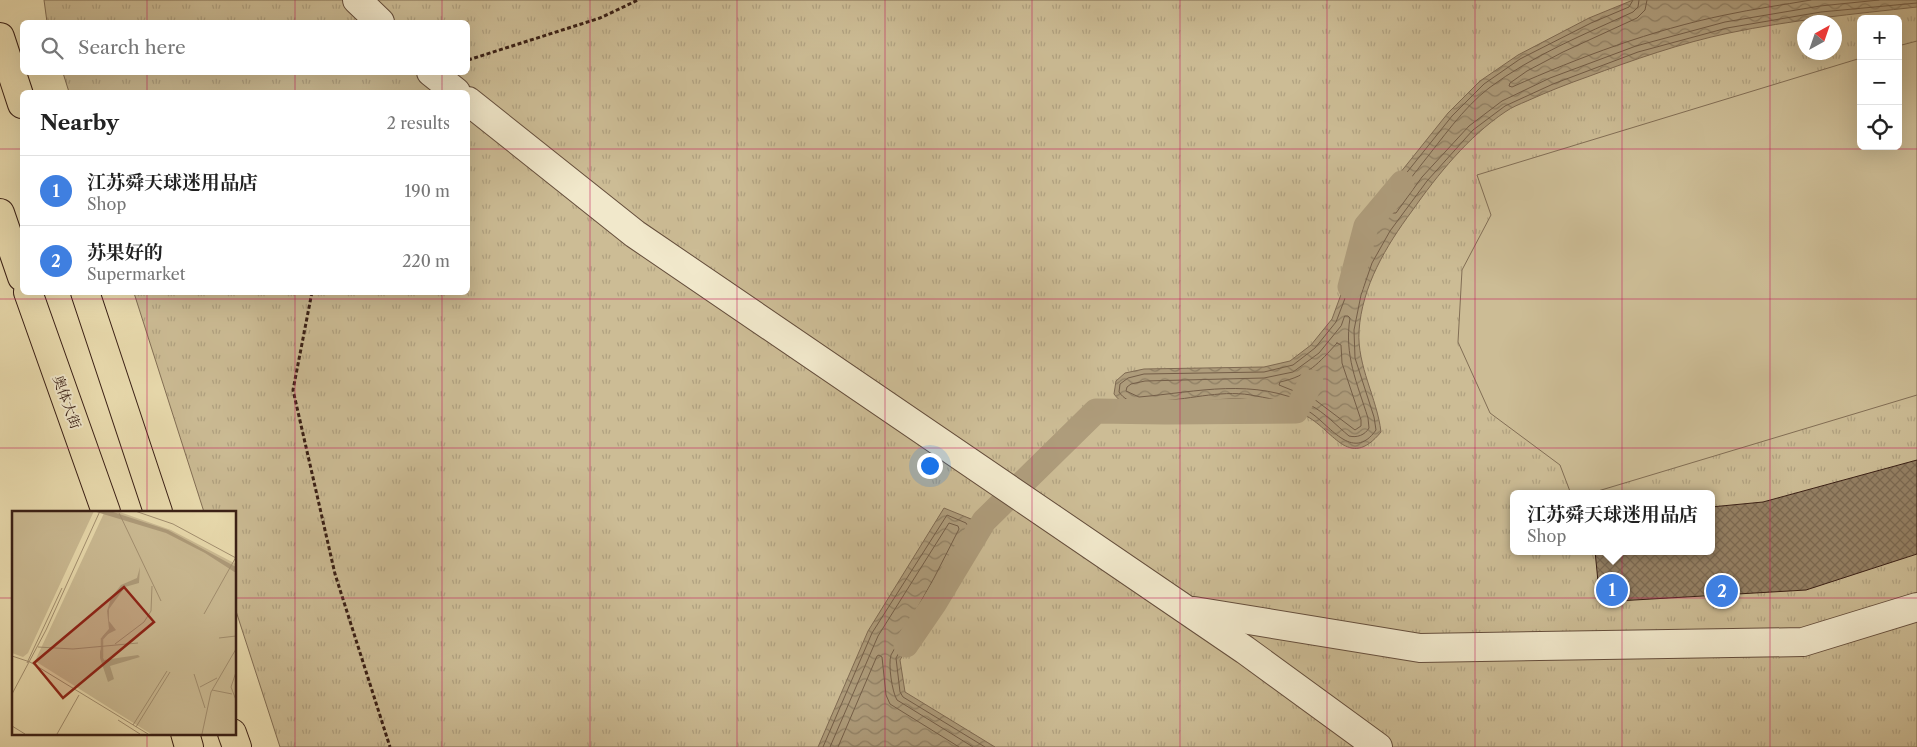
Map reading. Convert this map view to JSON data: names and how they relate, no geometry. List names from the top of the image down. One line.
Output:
{"streets":{"main road":["奥体大街"]},"north":"top right","page":{"map_buttons":["+","−"],"search":"Search here","heading":["Nearby","2 results"],"list":[{"mark":"1","name":"江苏舜天球迷用品店","note":"Shop","value":"190 m"},{"mark":"2","name":"苏果好的","note":"Supermarket","value":"220 m"}],"popup":["江苏舜天球迷用品店","Shop"],"pins":["1","2"]}}
